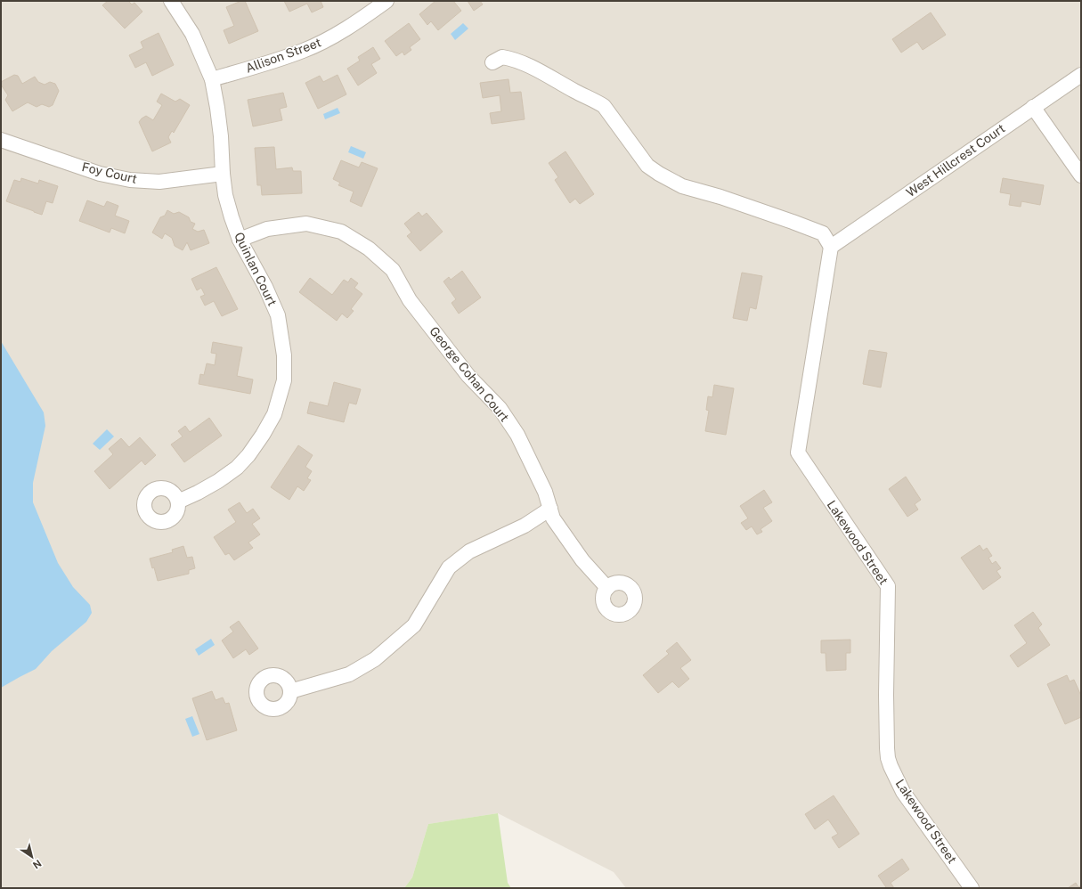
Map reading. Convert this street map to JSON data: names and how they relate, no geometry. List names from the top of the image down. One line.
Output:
{"streets":{"street":["Allison Street","West Hillcrest Court","Foy Court","Quinlan Court","George Cohan Court","Lakewood Street"]},"crossings":[["Allison Street","Quinlan Court"],["West Hillcrest Court","Lakewood Street"],["Foy Court","Quinlan Court"],["Quinlan Court","George Cohan Court"]],"north":"bottom right"}
